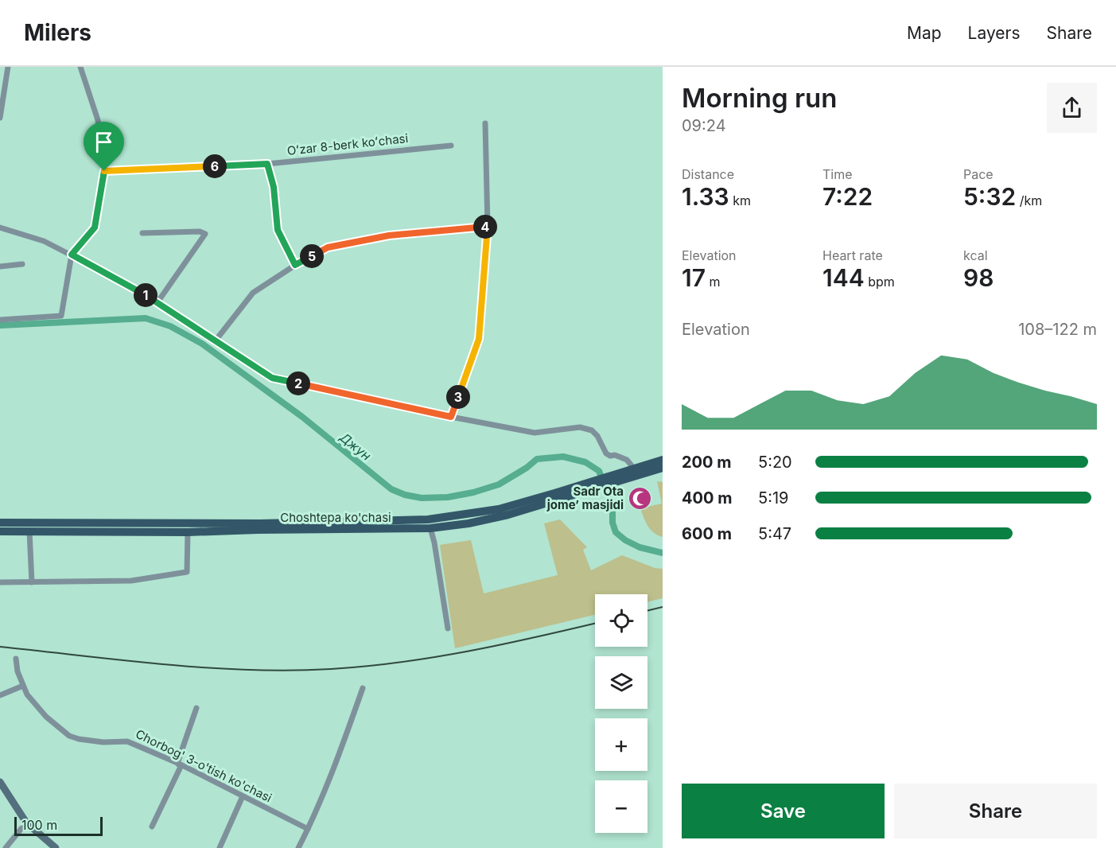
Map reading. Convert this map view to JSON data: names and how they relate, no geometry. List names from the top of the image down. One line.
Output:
{"streets":{"main road":["Choshtepa ko'chasi"],"street":["Oʻzar 8-berk koʻchasi","Chorbog' 3-o'tish ko'chasi"]},"water":["Джун"],"places":{"mosque":["Sadr Ota jome’ masjidi"]},"scale_bar":"100 m","page":{"header":"Milers","nav":["Map","Layers","Share"],"heading":["Morning run","09:24"],"stats":[["Distance","1.33 km"],["Time","7:22"],["Pace","5:32 /km"],["Elevation","17 m"],["Heart rate","144 bpm"],["kcal","98"]],"pins":["6","4","5","1","2","3"],"chart":["Elevation","108–122 m"],"list":[{"name":"200 m","note":"5:20"},{"name":"400 m","note":"5:19"},{"name":"600 m","note":"5:47"}],"map_buttons":["+","−"],"buttons":["Save","Share"],"scale":"100 m"}}
